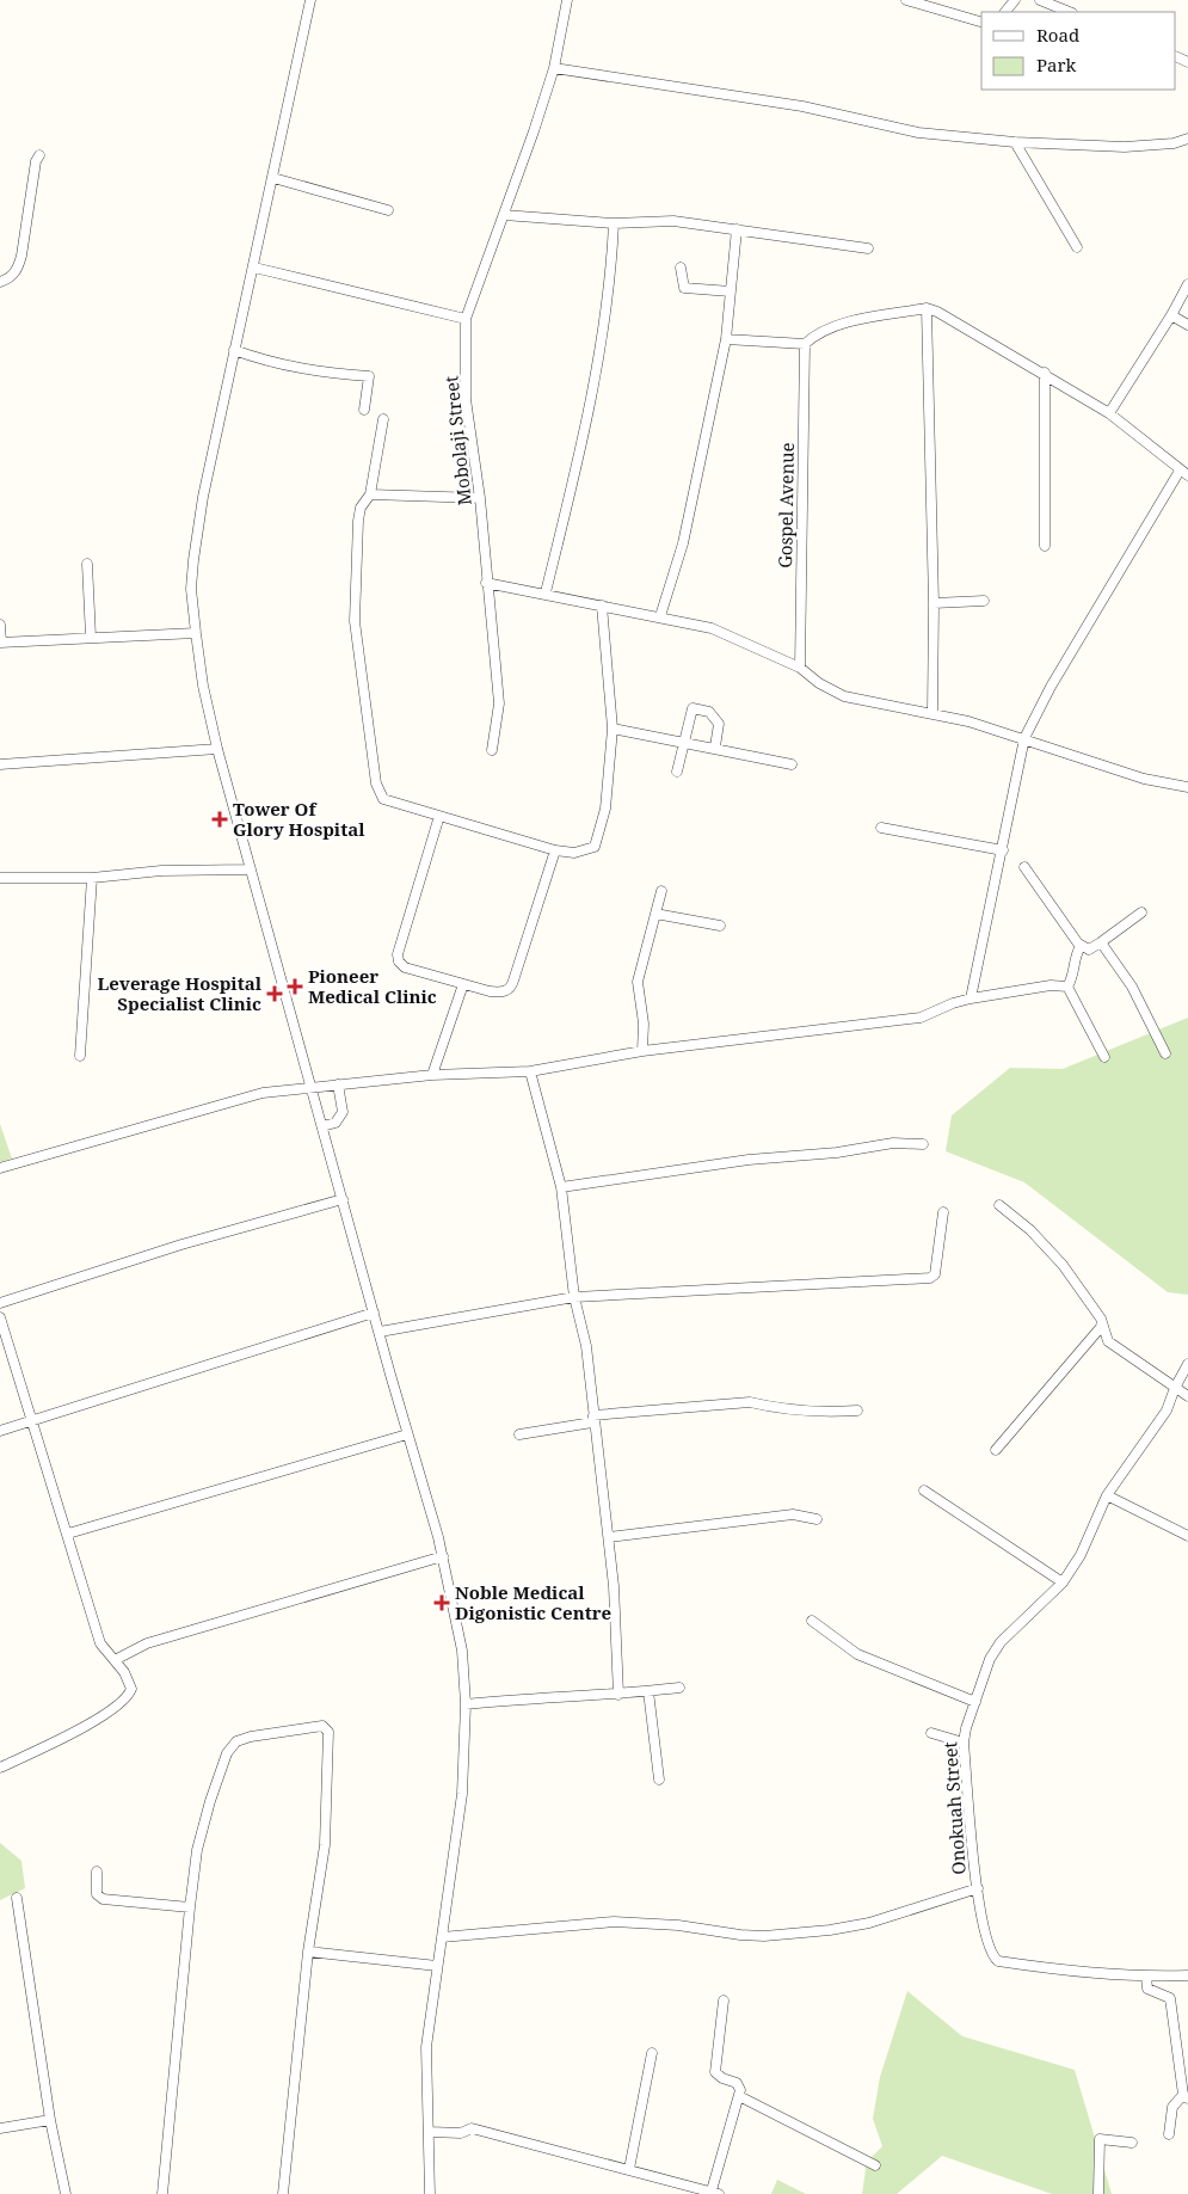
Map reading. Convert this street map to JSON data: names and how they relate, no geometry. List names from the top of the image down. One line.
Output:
{"streets":{"street":["Mobolaji Street","Gospel Avenue","Onokuah Street"]},"places":{"health":["Tower Of Glory Hospital","Pioneer Medical Clinic","Leverage Hospital Specialist Clinic","Noble Medical Digonistic Centre"]},"legend":["Road","Park"]}
